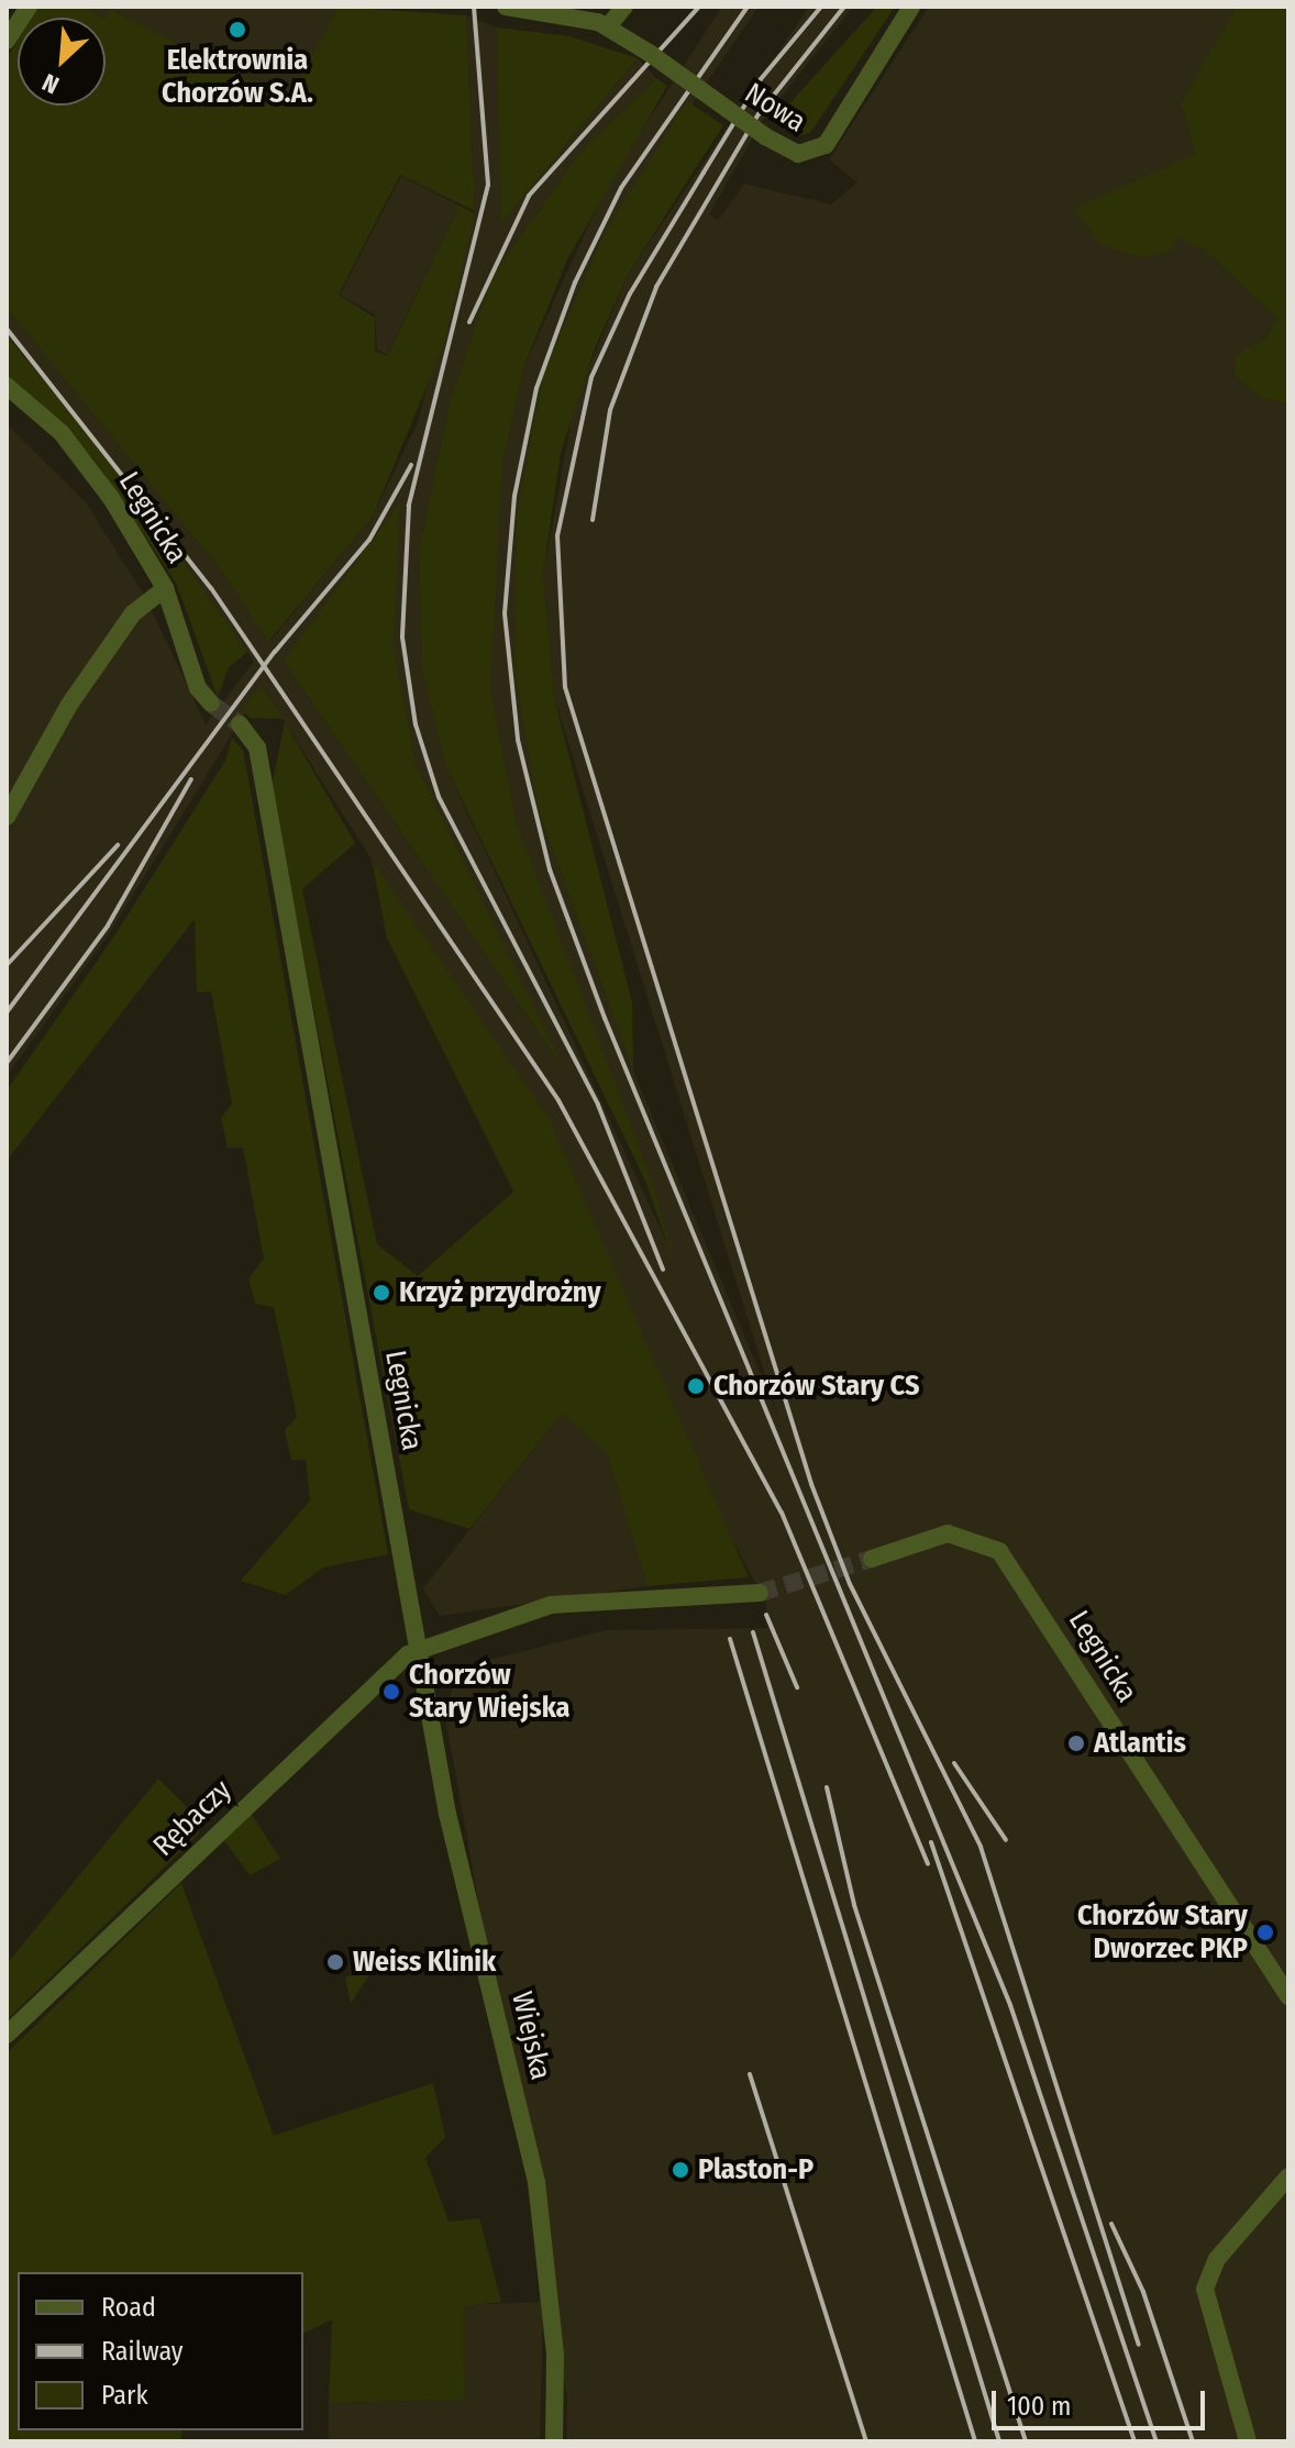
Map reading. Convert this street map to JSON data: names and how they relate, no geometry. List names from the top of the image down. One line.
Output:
{"streets":{"street":["Nowa","Legnicka","Rębaczy","Wiejska"]},"crossings":[["Legnicka","Rębaczy"],["Legnicka","Wiejska"],["Rębaczy","Wiejska"]],"places":["Elektrownia Chorzów S.A.","Krzyż przydrożny","Chorzów Stary CS","Chorzów Stary Wiejska","Atlantis","Chorzów Stary Dworzec PKP","Weiss Klinik","Plaston-P"],"legend":["Road","Railway","Park"],"scale_bar":"100 m","north":"bottom left"}
